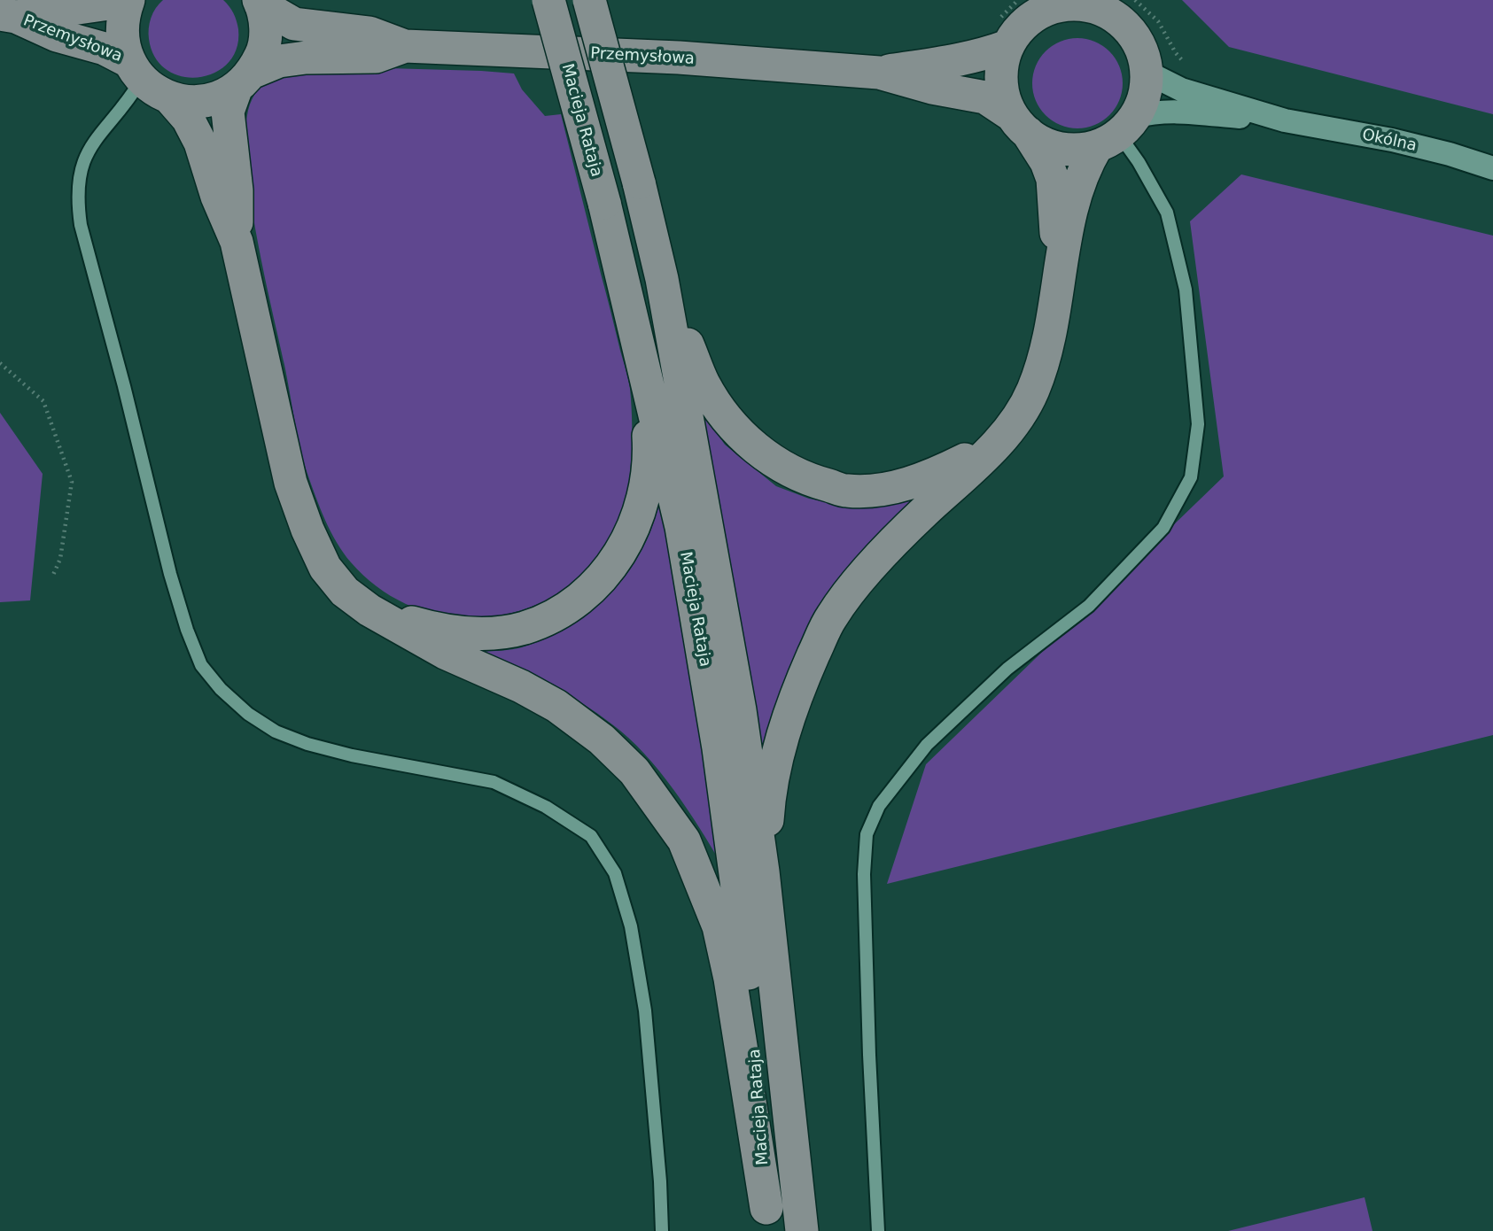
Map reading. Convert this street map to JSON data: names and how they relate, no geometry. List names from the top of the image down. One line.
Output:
{"streets":{"main road":["Przemysłowa","Macieja Rataja"],"street":["Okólna"]},"crossings":[["Przemysłowa","Okólna"]]}
